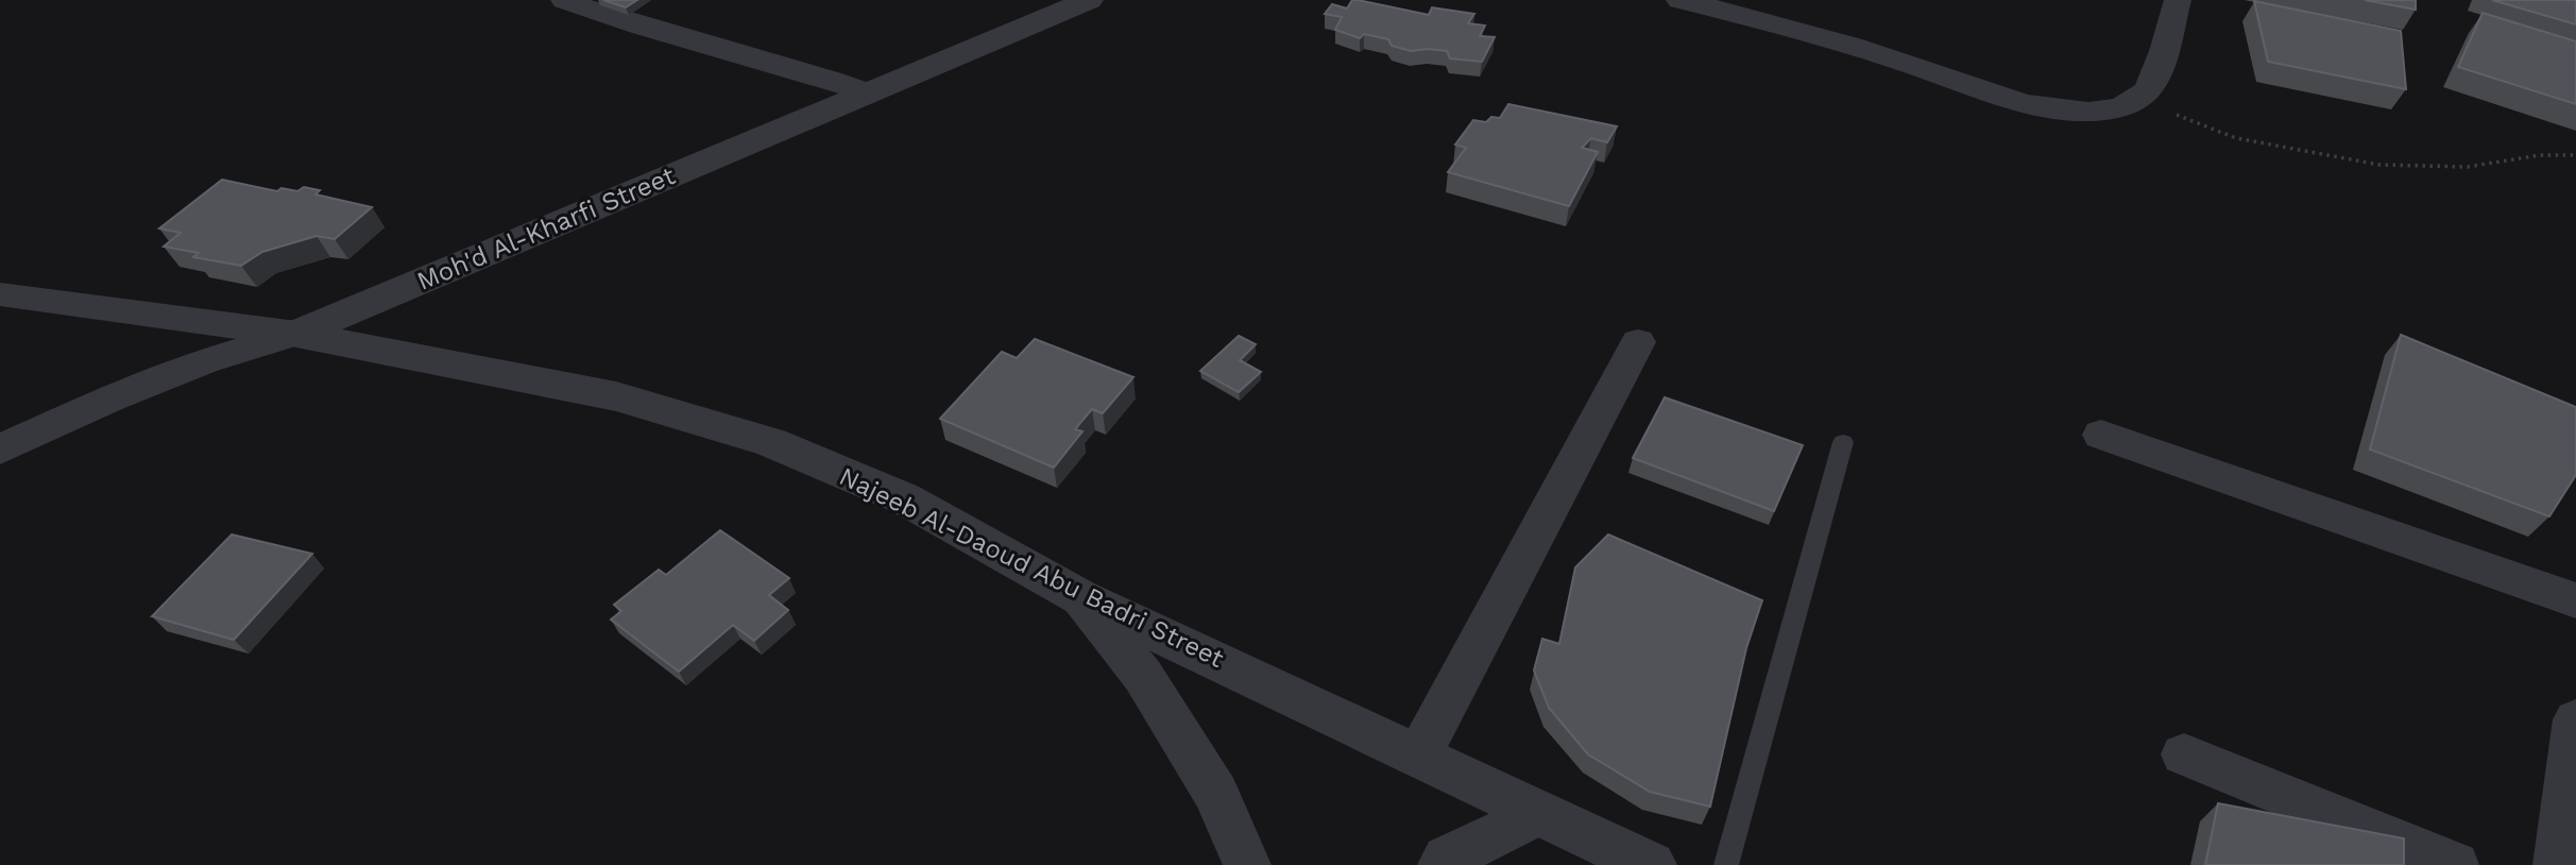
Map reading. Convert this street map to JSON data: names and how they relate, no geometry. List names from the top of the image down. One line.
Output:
{"streets":{"street":["Moh'd Al-Kharfi Street","Najeeb Al-Daoud Abu Badri Street"]},"crossings":[["Moh'd Al-Kharfi Street","Najeeb Al-Daoud Abu Badri Street"]]}
